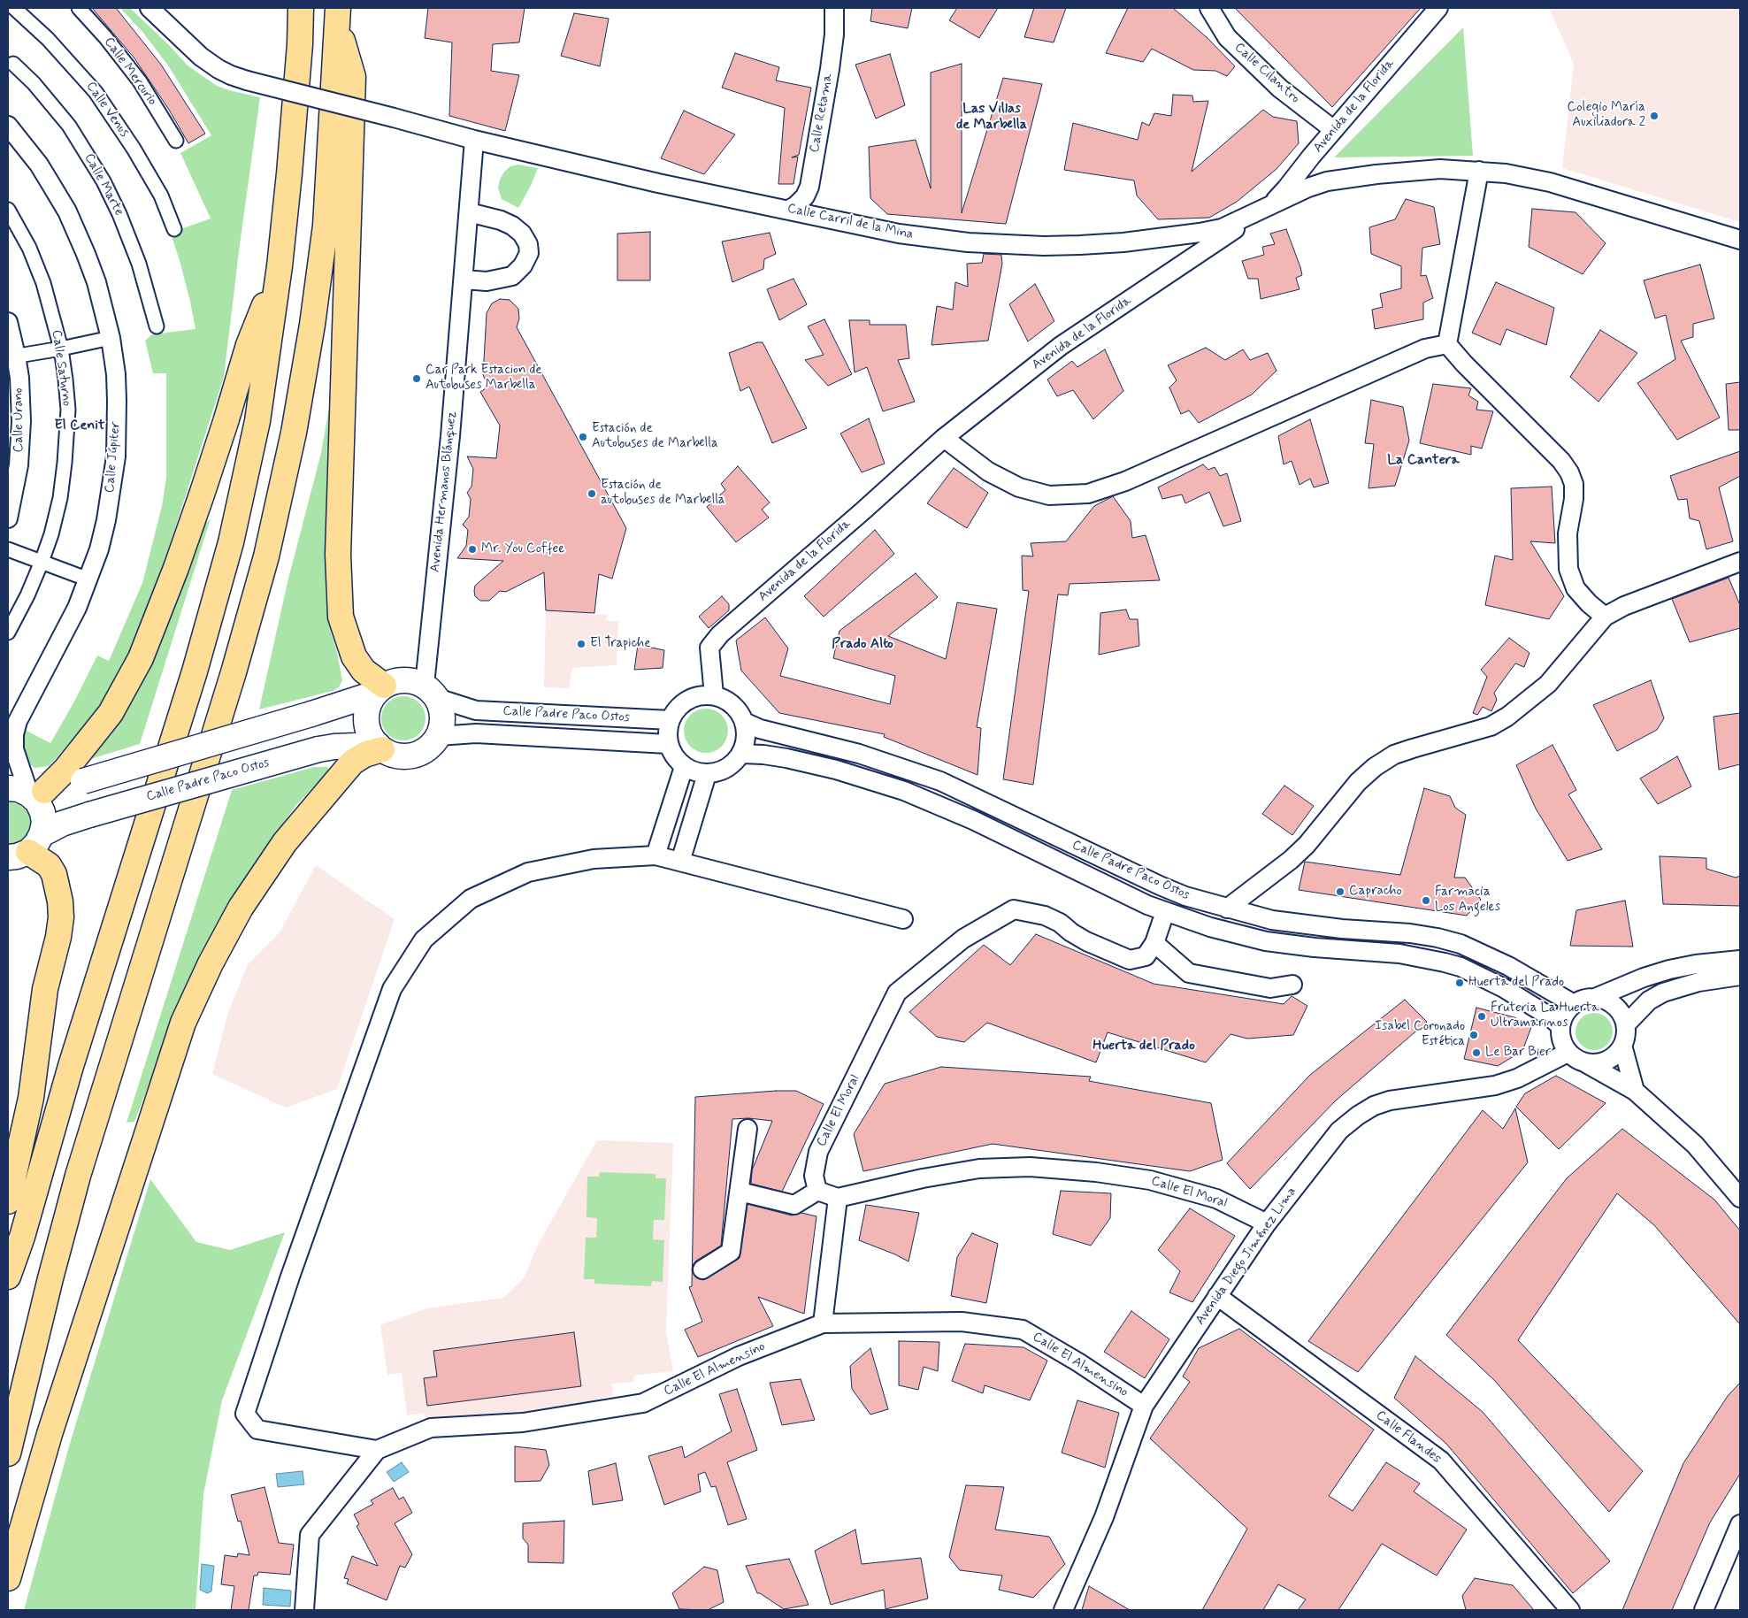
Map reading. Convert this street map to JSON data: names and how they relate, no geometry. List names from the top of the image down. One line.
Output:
{"streets":{"main road":["Calle Padre Paco Ostos"],"street":["Calle Mercurio","Calle Cilantro","Avenida de la Florida","Calle Venus","Calle Retama","Calle Marte","Calle Carril de la Mina","Calle Saturno","Calle Urano","Calle Júpiter","Avenida Hermanos Blánquez","Calle El Moral","Avenida Diego Jiménez Lima","Calle El Almensino","Calle Flandes"]},"crossings":[["Calle Cilantro","Avenida de la Florida"],["Avenida de la Florida","Calle Carril de la Mina"],["Avenida de la Florida","Calle Padre Paco Ostos"],["Calle Retama","Calle Carril de la Mina"],["Calle Carril de la Mina","Avenida Hermanos Blánquez"],["Avenida Hermanos Blánquez","Calle Padre Paco Ostos"],["Calle Padre Paco Ostos","Calle El Moral"],["Calle Padre Paco Ostos","Avenida Diego Jiménez Lima"],["Calle El Moral","Avenida Diego Jiménez Lima"],["Avenida Diego Jiménez Lima","Calle El Almensino"],["Avenida Diego Jiménez Lima","Calle Flandes"]],"districts":["Las Villas de Marbella","El Cenit","La Cantera","Prado Alto","Huerta del Prado"],"places":["Colegio María Auxiliadora 2","Car Park Estacion de Autobuses Marbella","Estación de Autobuses de Marbella","Estación de autobuses de Marbella","Mr. You Coffee","El Trapiche","Capracho","Farmacia Los Angeles","Huerta del Prado","Fruteria La Huerta Ultramarinos","Isabel Coronado Estética","Le Bar Bier"]}
